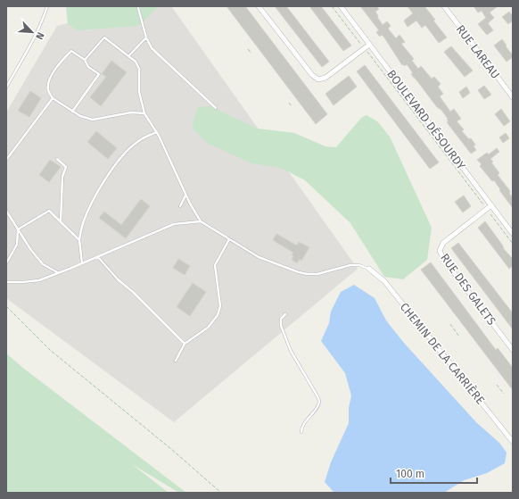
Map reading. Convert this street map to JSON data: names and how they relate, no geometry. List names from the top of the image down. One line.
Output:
{"streets":{"street":["RUE LAREAU","BOULEVARD DÉSOURDY","RUE DES GALETS","CHEMIN DE LA CARRIÈRE"]},"crossings":[["BOULEVARD DÉSOURDY","RUE DES GALETS"]],"scale_bar":"100 m","north":"bottom right"}
